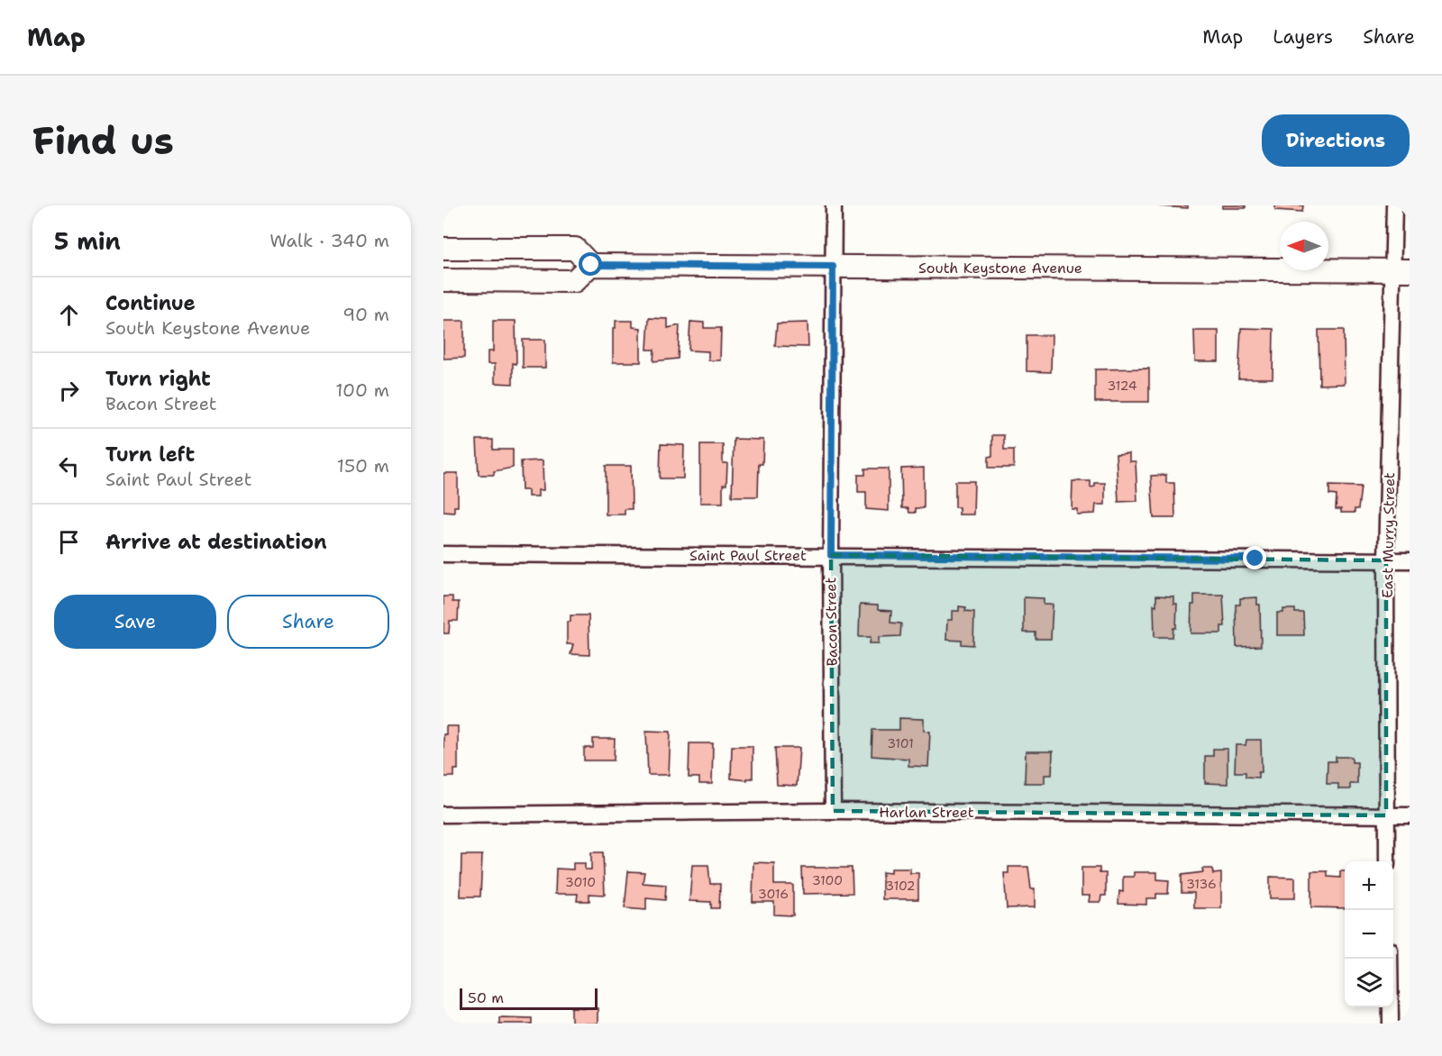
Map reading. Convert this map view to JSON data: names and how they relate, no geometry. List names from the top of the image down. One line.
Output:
{"streets":{"main road":["South Keystone Avenue"],"street":["East Murry Street","Saint Paul Street","Bacon Street","Harlan Street"]},"crossings":[["South Keystone Avenue","East Murry Street"],["South Keystone Avenue","Bacon Street"],["East Murry Street","Saint Paul Street"],["East Murry Street","Harlan Street"],["Saint Paul Street","Bacon Street"],["Bacon Street","Harlan Street"]],"house_numbers":["3124","3101","3100","3010","3136","3102","3016"],"scale_bar":"50 m","north":"left","page":{"header":"Map","nav":["Map","Layers","Share"],"buttons":["Directions",["Save","Share"]],"title":"Find us","heading":["5 min","Walk · 340 m"],"list":[["Continue","South Keystone Avenue","90 m"],["Turn right","Bacon Street","100 m"],["Turn left","Saint Paul Street","150 m"],"Arrive at destination"],"map_buttons":["+","−"],"scale":"50 m"}}
